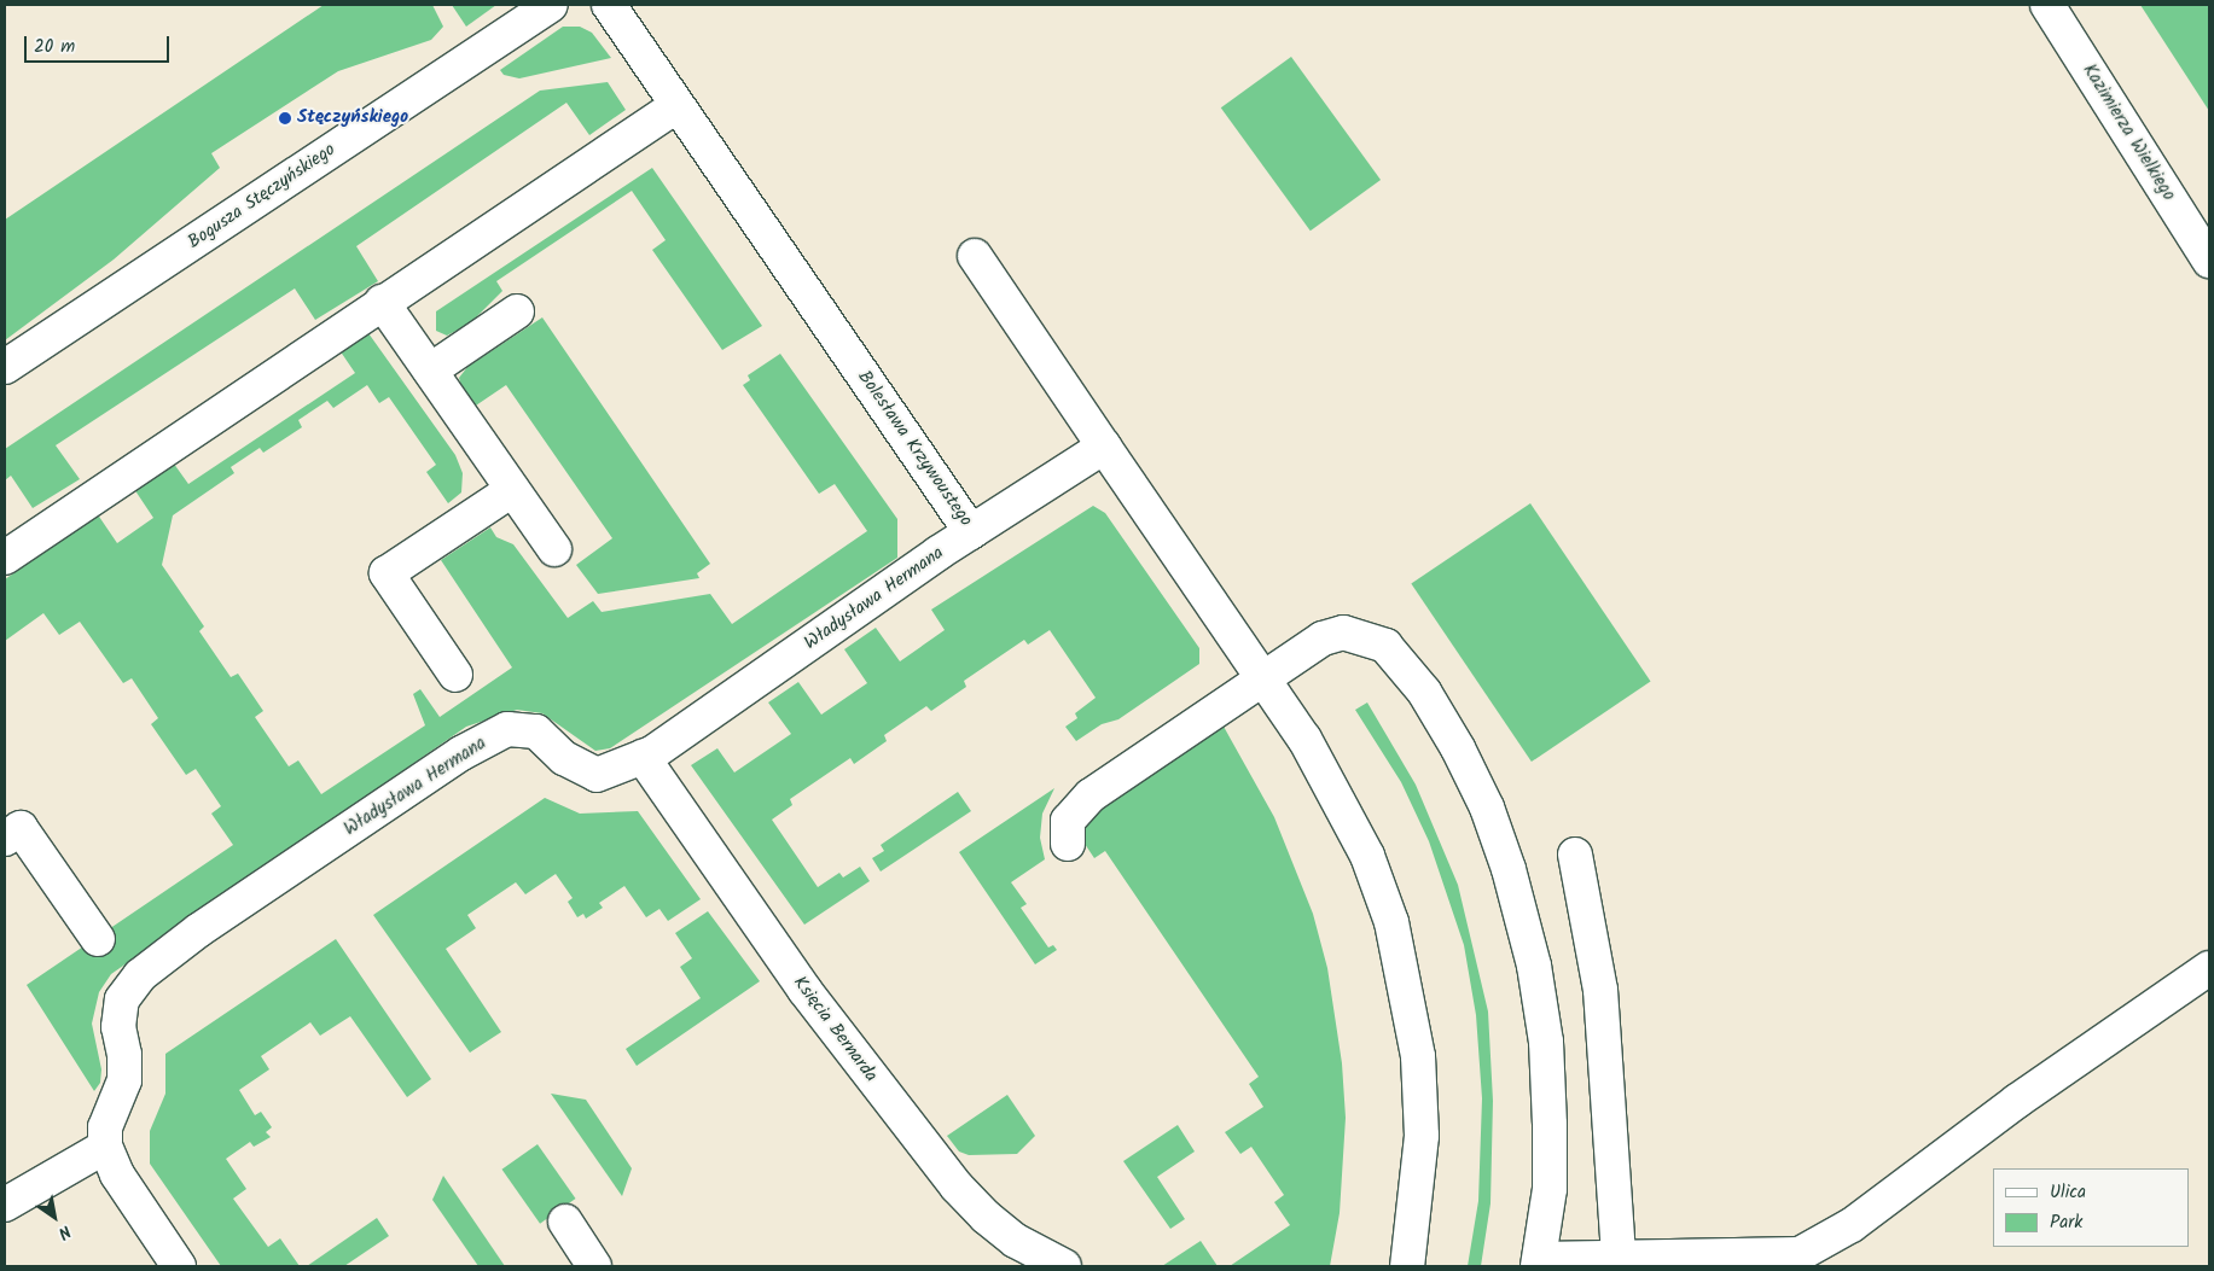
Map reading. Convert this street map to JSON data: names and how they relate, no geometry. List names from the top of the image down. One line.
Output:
{"streets":{"street":["Kazimierza Wielkiego","Bogusza Stęczyńskiego","Bolesława Krzywoustego","Władysława Hermana","Księcia Bernarda"]},"crossings":[["Bolesława Krzywoustego","Władysława Hermana"],["Władysława Hermana","Księcia Bernarda"]],"places":["Stęczyńskiego"],"legend":["Ulica","Park"],"scale_bar":"20 m","north":"bottom right"}
